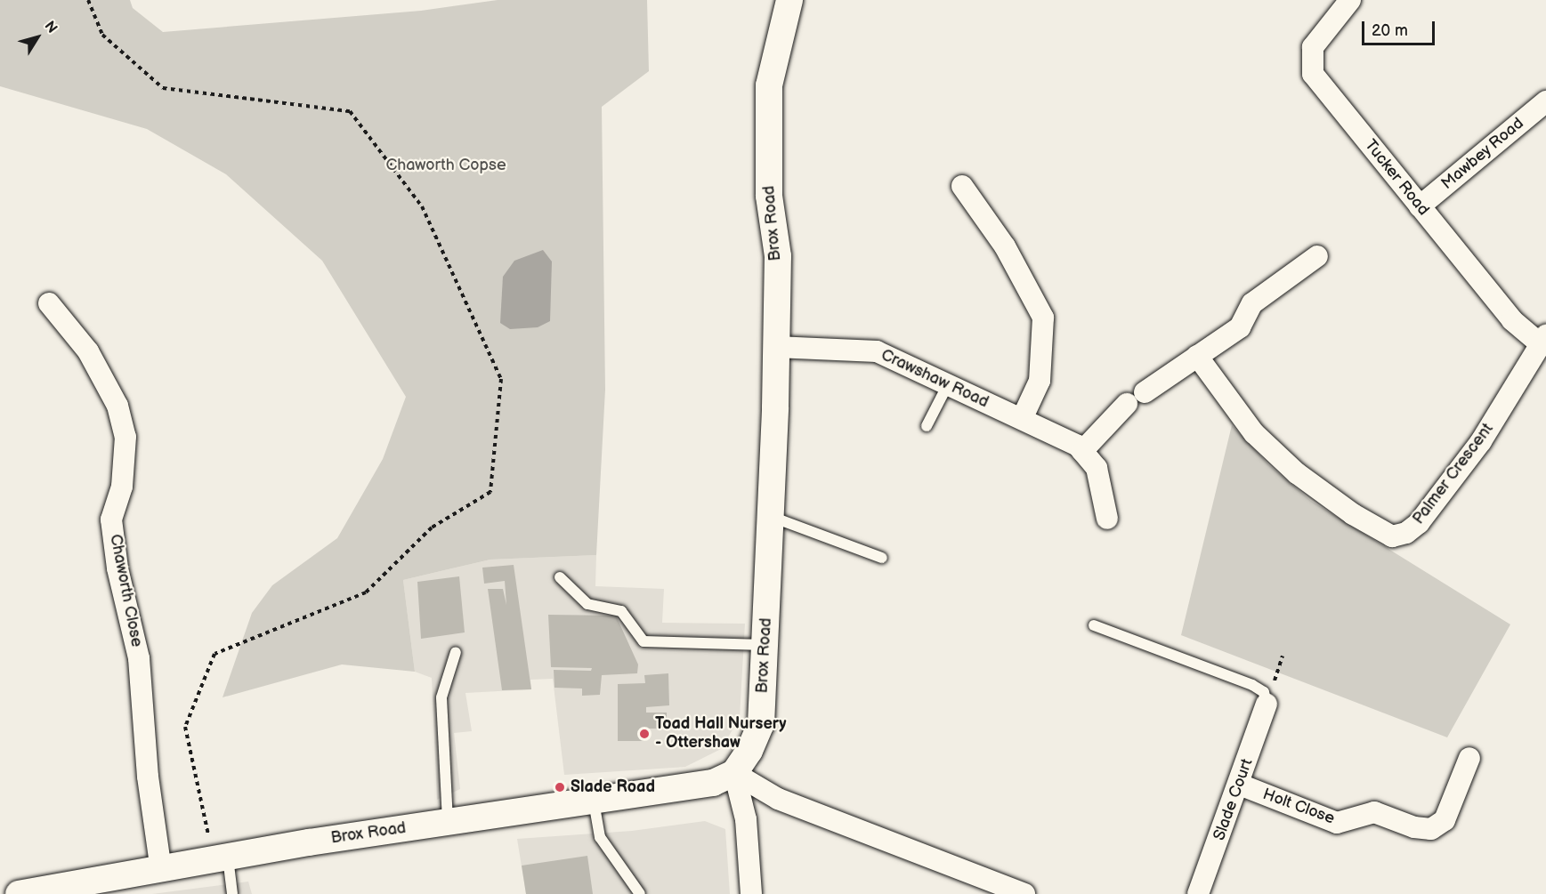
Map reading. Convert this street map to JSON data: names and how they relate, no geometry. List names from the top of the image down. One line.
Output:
{"streets":{"street":["Mawbey Road","Tucker Road","Brox Road","Crawshaw Road","Palmer Crescent","Chaworth Close","Slade Court","Holt Close"]},"crossings":[["Mawbey Road","Tucker Road"],["Tucker Road","Palmer Crescent"],["Brox Road","Crawshaw Road"],["Brox Road","Chaworth Close"],["Slade Court","Holt Close"]],"parks":["Chaworth Copse"],"places":["Toad Hall Nursery - Ottershaw","Slade Road"],"scale_bar":"20 m","north":"top right"}
